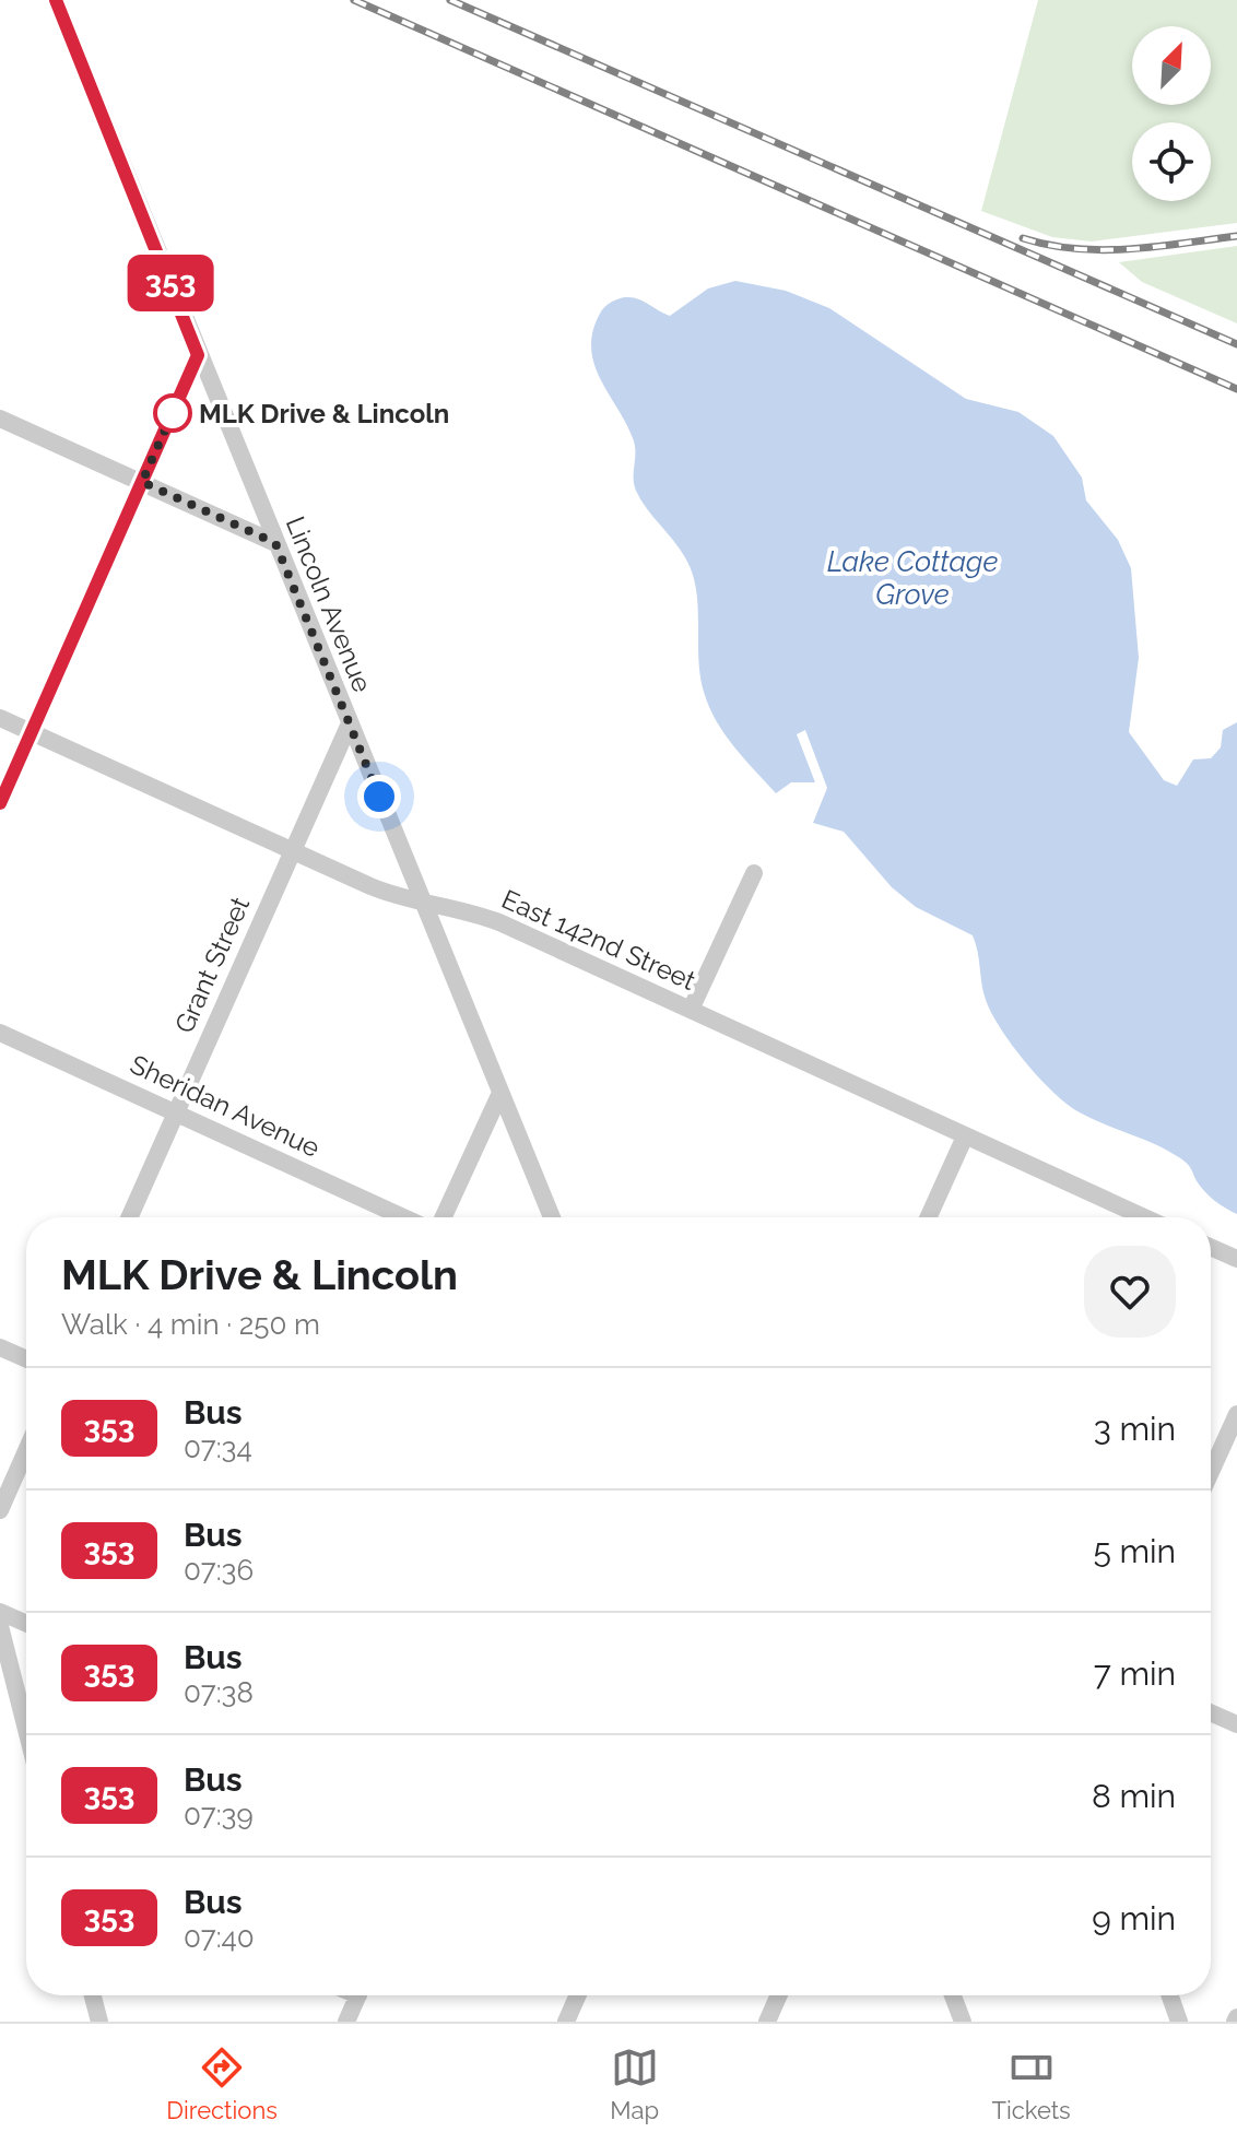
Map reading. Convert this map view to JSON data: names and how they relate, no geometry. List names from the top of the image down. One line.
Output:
{"streets":{"street":["Lincoln Avenue","East 142nd Street","Grant Street","Sheridan Avenue"]},"crossings":[["Lincoln Avenue","East 142nd Street"],["Lincoln Avenue","Grant Street"],["East 142nd Street","Grant Street"],["Grant Street","Sheridan Avenue"]],"water":["Lake Cottage Grove"],"places":["MLK Drive & Lincoln"],"lines":["bus line 353"],"north":"top right","page":{"on_map":"353","heading":["MLK Drive & Lincoln","Walk · 4 min · 250 m"],"list":[{"mark":"353","name":"Bus","note":"07:34","value":"3 min"},{"mark":"353","name":"Bus","note":"07:36","value":"5 min"},{"mark":"353","name":"Bus","note":"07:38","value":"7 min"},{"mark":"353","name":"Bus","note":"07:39","value":"8 min"},{"mark":"353","name":"Bus","note":"07:40","value":"9 min"}],"tabs":["Directions","Map","Tickets"]}}
